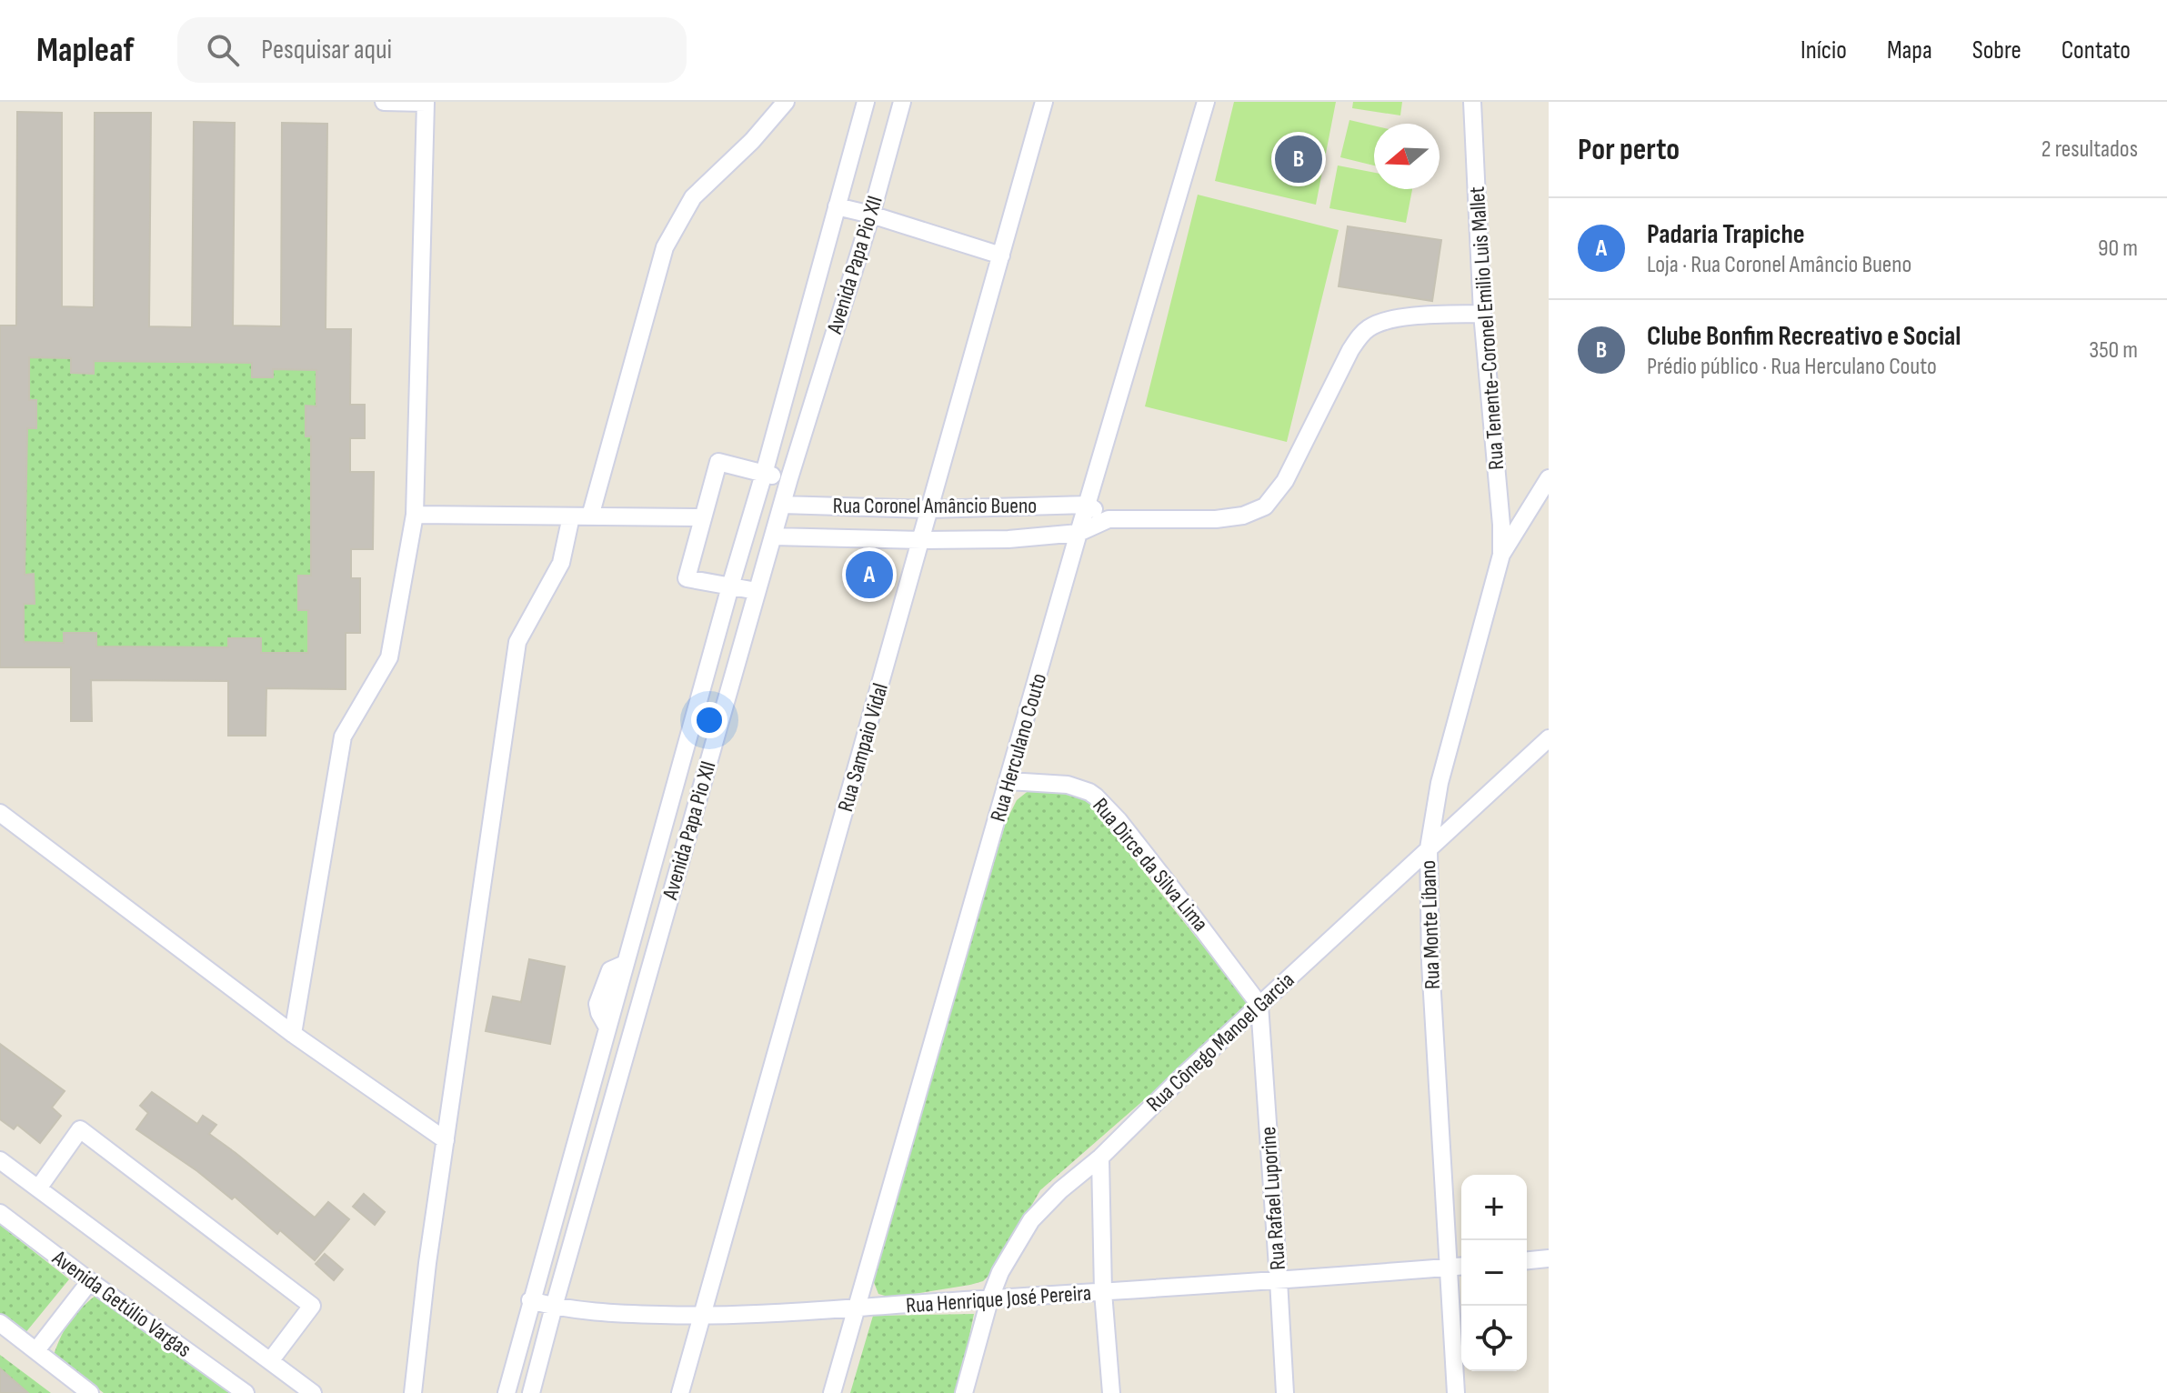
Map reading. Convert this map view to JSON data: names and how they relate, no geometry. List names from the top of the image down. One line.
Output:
{"streets":{"street":["Avenida Papa Pio XII","Rua Tenente-Coronel Emilio Luis Mallet","Rua Coronel Amâncio Bueno","Rua Sampaio Vidal","Rua Herculano Couto","Rua Dirce da Silva Lima","Rua Monte Líbano","Rua Cônego Manoel Garcia","Rua Rafael Luporine","Rua Henrique José Pereira","Avenida Getúlio Vargas"]},"crossings":[["Avenida Papa Pio XII","Rua Coronel Amâncio Bueno"],["Avenida Papa Pio XII","Rua Henrique José Pereira"],["Rua Tenente-Coronel Emilio Luis Mallet","Rua Monte Líbano"],["Rua Coronel Amâncio Bueno","Rua Sampaio Vidal"],["Rua Coronel Amâncio Bueno","Rua Herculano Couto"],["Rua Sampaio Vidal","Rua Henrique José Pereira"],["Rua Herculano Couto","Rua Dirce da Silva Lima"],["Rua Herculano Couto","Rua Henrique José Pereira"],["Rua Dirce da Silva Lima","Rua Cônego Manoel Garcia"],["Rua Dirce da Silva Lima","Rua Rafael Luporine"],["Rua Monte Líbano","Rua Cônego Manoel Garcia"],["Rua Monte Líbano","Rua Henrique José Pereira"],["Rua Cônego Manoel Garcia","Rua Rafael Luporine"],["Rua Cônego Manoel Garcia","Rua Henrique José Pereira"],["Rua Rafael Luporine","Rua Henrique José Pereira"]],"north":"left","page":{"header":"Mapleaf","search":"Pesquisar aqui","nav":["Início","Mapa","Sobre","Contato"],"heading":["Por perto","2 resultados"],"pins":["B","A"],"list":[{"mark":"A","name":"Padaria Trapiche","note":"Loja · Rua Coronel Amâncio Bueno","value":"90 m"},{"mark":"B","name":"Clube Bonfim Recreativo e Social","note":"Prédio público · Rua Herculano Couto","value":"350 m"}],"map_buttons":["+","−"]}}
